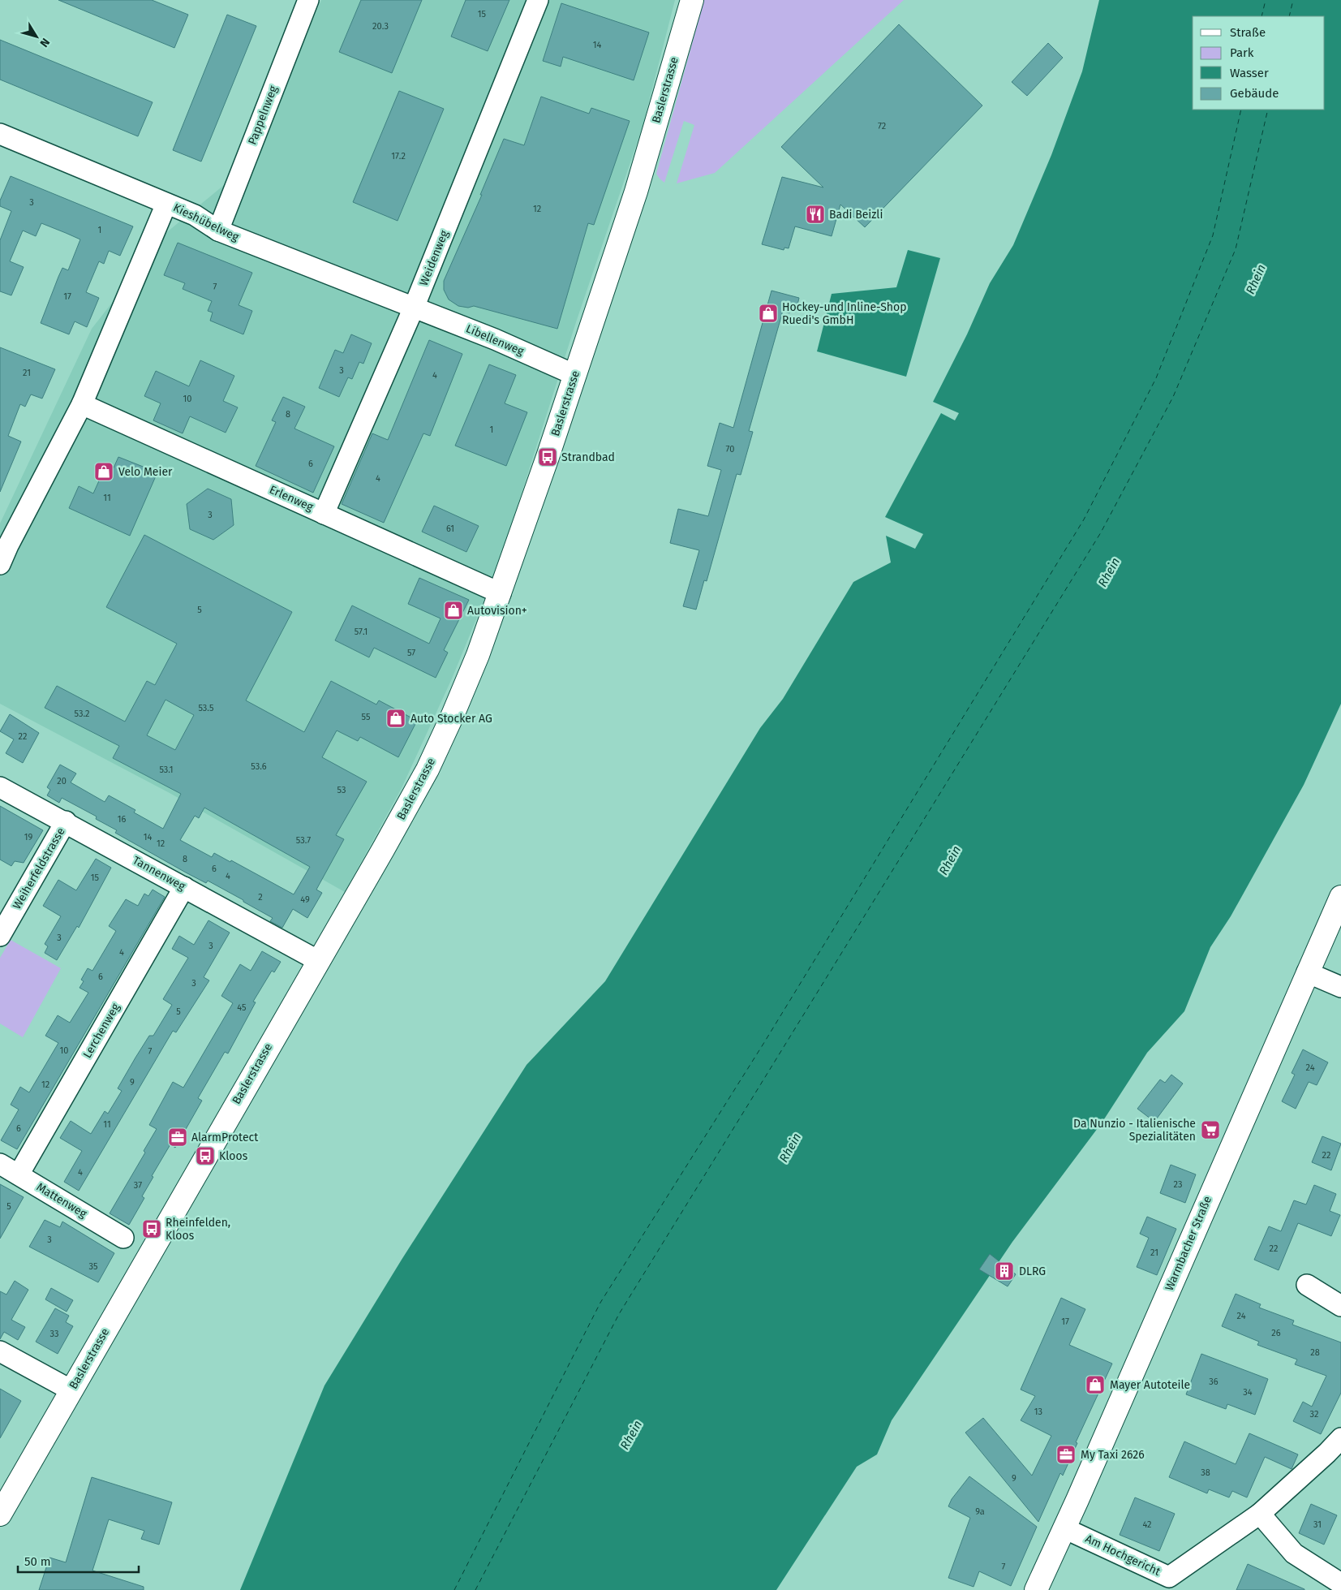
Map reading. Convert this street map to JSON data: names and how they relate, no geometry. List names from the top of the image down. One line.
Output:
{"streets":{"main road":["Baslerstrasse","Warmbacher Straße"],"street":["Pappelnweg","Kieshübelweg","Weidenweg","Libellenweg","Erlenweg","Weiherfeldstrasse","Tannenweg","Lerchenweg","Mattenweg","Am Hochgericht"]},"crossings":[["Baslerstrasse","Libellenweg"],["Baslerstrasse","Erlenweg"],["Baslerstrasse","Tannenweg"],["Pappelnweg","Kieshübelweg"],["Kieshübelweg","Weidenweg"],["Kieshübelweg","Libellenweg"],["Weidenweg","Libellenweg"],["Weidenweg","Erlenweg"],["Weiherfeldstrasse","Tannenweg"],["Tannenweg","Lerchenweg"],["Lerchenweg","Mattenweg"],["Warmbacher Straße","Am Hochgericht"]],"water":["Rhein"],"places":{"restaurant":["Badi Beizli"],"shop":["Hockey-und Inline-Shop Ruedi's GmbH","Velo Meier","Autovision+","Auto Stocker AG","Mayer Autoteile"],"bus stop":["Strandbad","Kloos","Rheinfelden, Kloos"],"supermarket":["Da Nunzio - Italienische Spezialitäten"],"office":["AlarmProtect","My Taxi 2626"],"building":["DLRG"]},"house_numbers":["15","20.3","14","72","17.2","3","12","1","7","17","3","21","4","10","8","1","70","6","4","11","3","61","5","57.1","57","53.5","53.2","55","22","53.6","53.1","20","53","16","19","14","53.7","12","8","6","4","15","2","49","3","3","4","6","3","45","5","10","7","24","9","12","11","6","22","4","23","37","5","3","22","21","35","24","17","26","33","28","36","34","13","32","38","9","9a","42","31","7"],"legend":["Straße","Park","Wasser","Gebäude"],"scale_bar":"50 m","north":"bottom right"}
